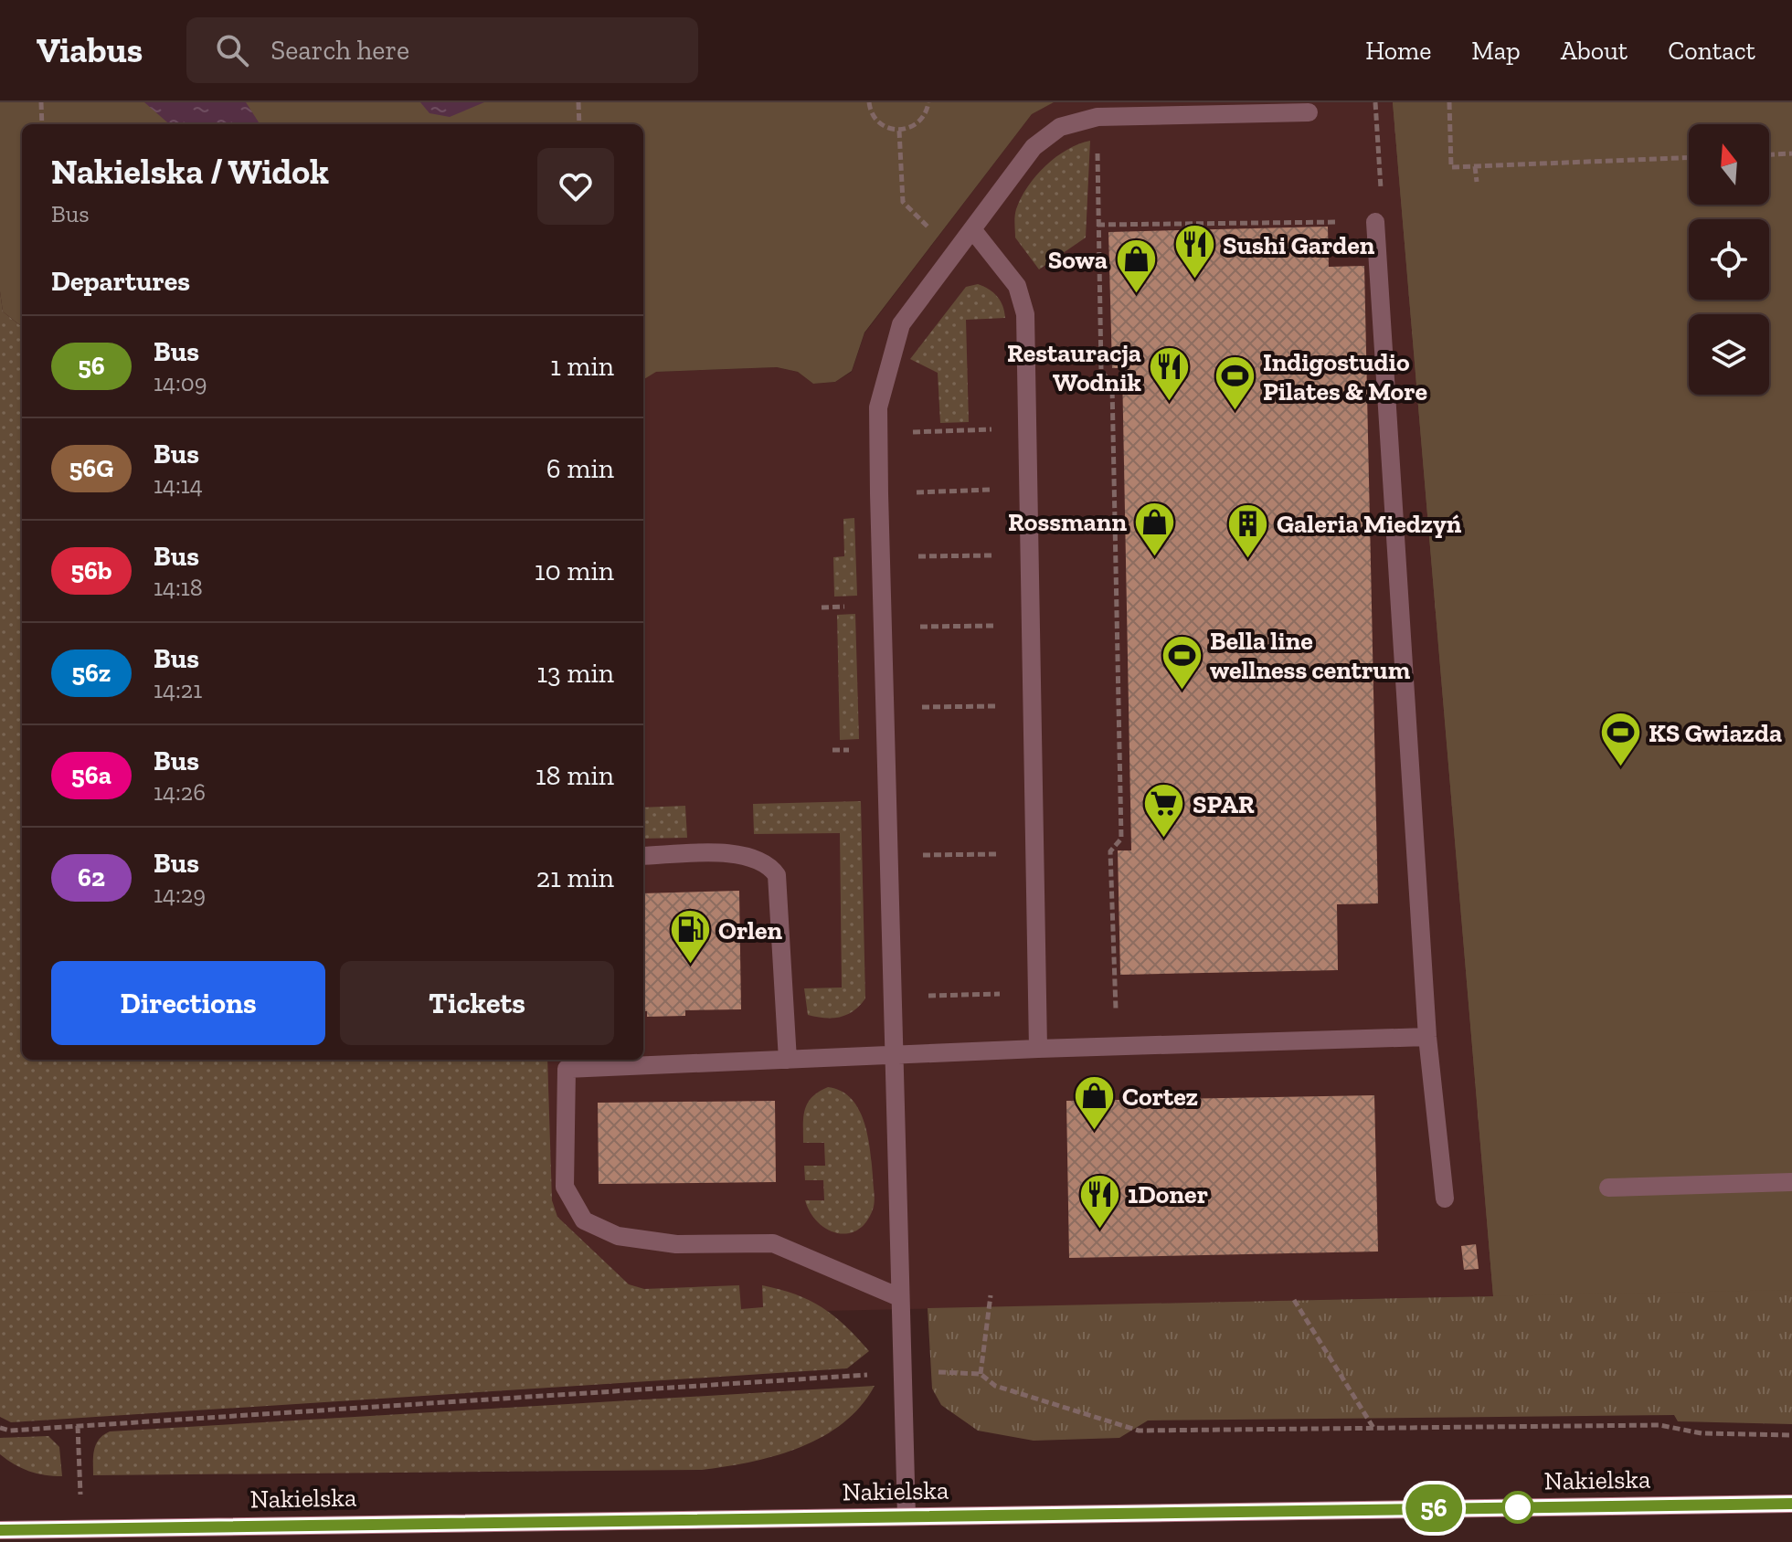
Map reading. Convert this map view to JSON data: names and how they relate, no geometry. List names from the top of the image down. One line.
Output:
{"streets":{"main road":["Nakielska"]},"places":{"restaurant":["Sushi Garden","Restauracja Wodnik","1Doner"],"shop":["Sowa","Rossmann","Cortez"],"sports":["Indigostudio Pilates & More","Bella line wellness centrum","KS Gwiazda"],"building":["Galeria Miedzyń"],"supermarket":["SPAR"],"fuel station":["Orlen"]},"lines":["bus line 56"],"north":"top","page":{"header":"Viabus","search":"Search here","nav":["Home","Map","About","Contact"],"on_map":"56","heading":[["Nakielska / Widok","Bus"],"Departures"],"list":[{"mark":"56","name":"Bus","note":"14:09","value":"1 min"},{"mark":"56G","name":"Bus","note":"14:14","value":"6 min"},{"mark":"56b","name":"Bus","note":"14:18","value":"10 min"},{"mark":"56z","name":"Bus","note":"14:21","value":"13 min"},{"mark":"56a","name":"Bus","note":"14:26","value":"18 min"},{"mark":"62","name":"Bus","note":"14:29","value":"21 min"}],"buttons":["Directions","Tickets"]}}
